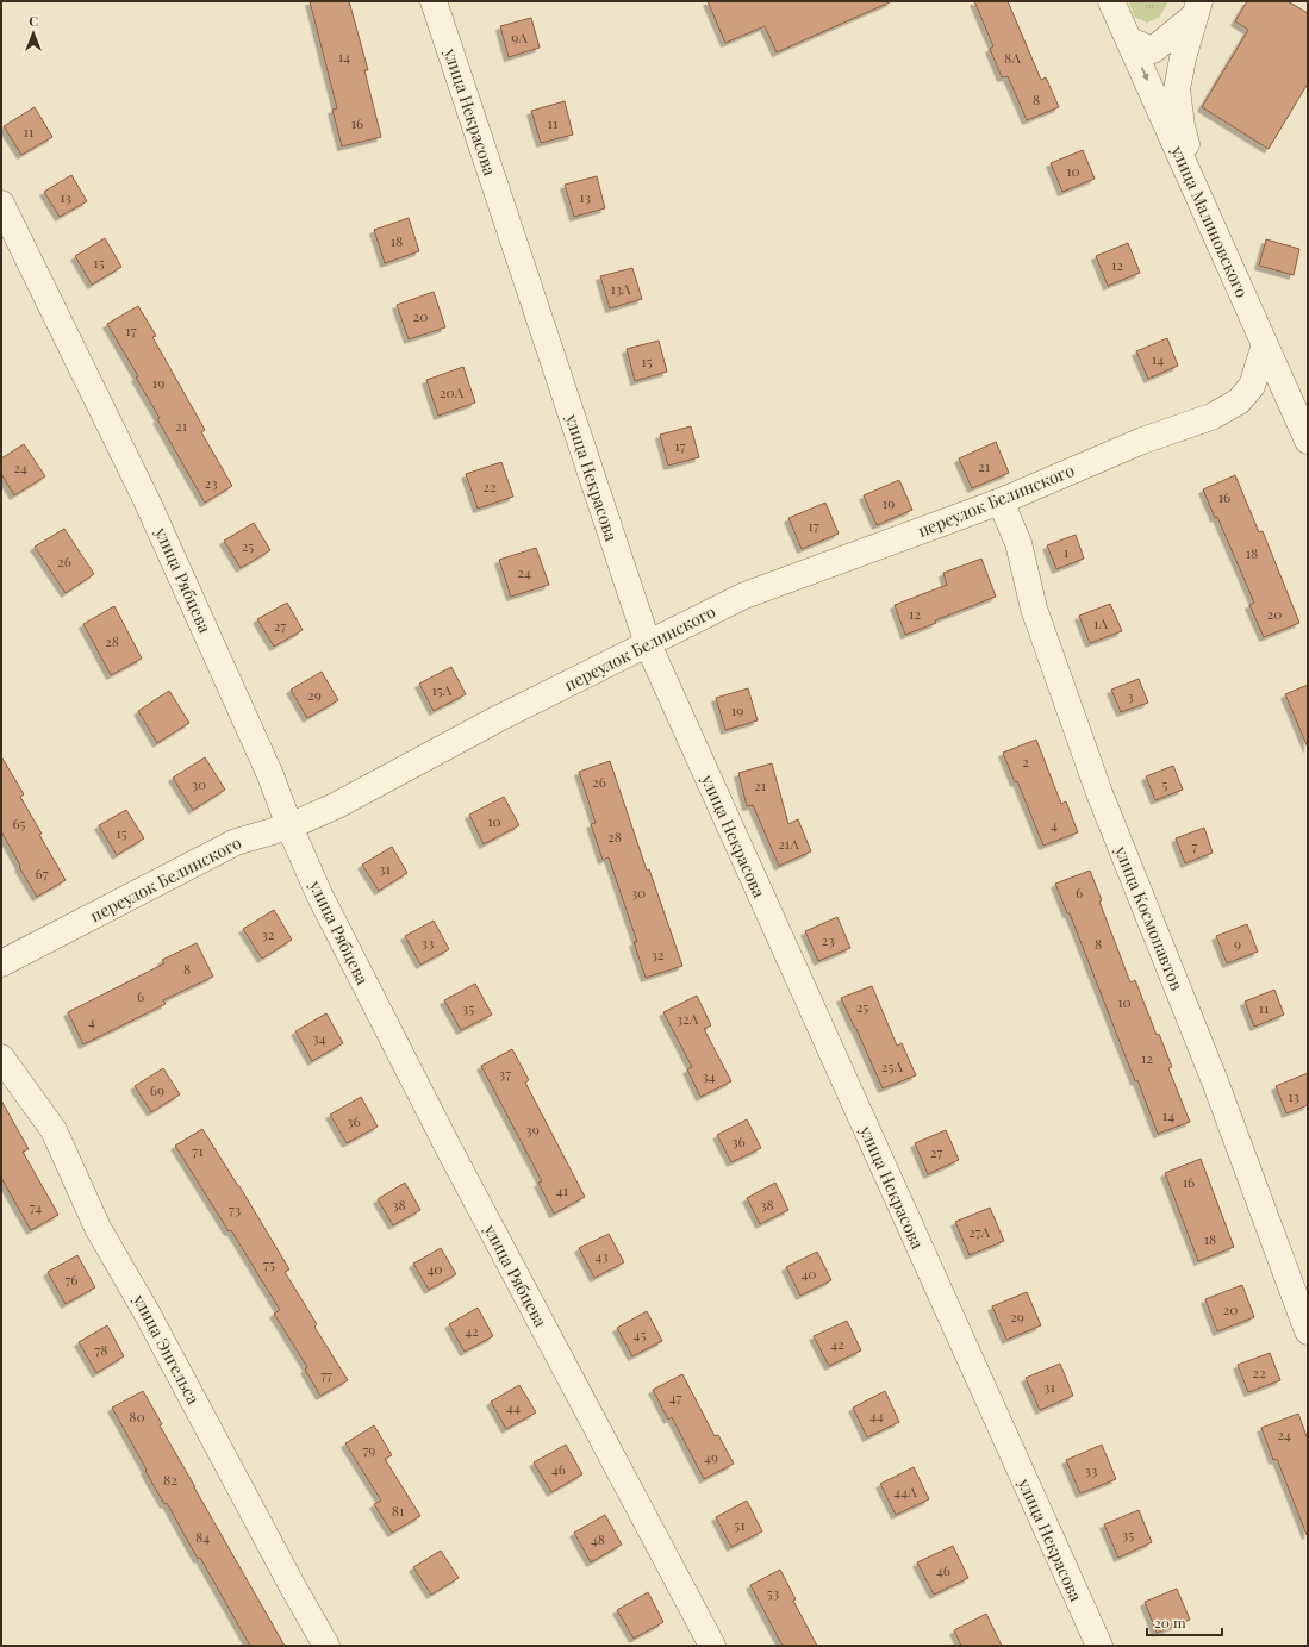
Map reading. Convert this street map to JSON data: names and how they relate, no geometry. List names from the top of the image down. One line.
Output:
{"streets":{"street":["улица Некрасова","улица Малиновского","переулок Белинского","улица Рябцева","улица Космонавтов","улица Энгельса"]},"crossings":[["улица Некрасова","переулок Белинского"],["улица Малиновского","переулок Белинского"],["переулок Белинского","улица Рябцева"],["переулок Белинского","улица Космонавтов"]],"one_way":["улица Малиновского"],"house_numbers":["9А","14","8А","8","16","11","11","10","13","13","18","15","12","13А","20","17","14","15","19","20А","21","17","21","24","23","22","16","19","17","25","1","18","26","24","12","20","1А","27","28","15А","29","3","19","2","26","30","5","21","10","65","4","15","28","21А","7","31","67","30","6","32","23","33","8","9","32","8","6","10","25","35","11","32А","4","34","12","25А","37","34","69","13","14","36","39","36","71","27","16","41","38","38","74","73","27А","18","43","75","40","40","76","20","29","42","45","42","78","22","77","31","47","44","44","80","24","79","49","46","33","82","44А","81","51","35","84","48","46","53"],"scale_bar":"20 m","north":"top"}
